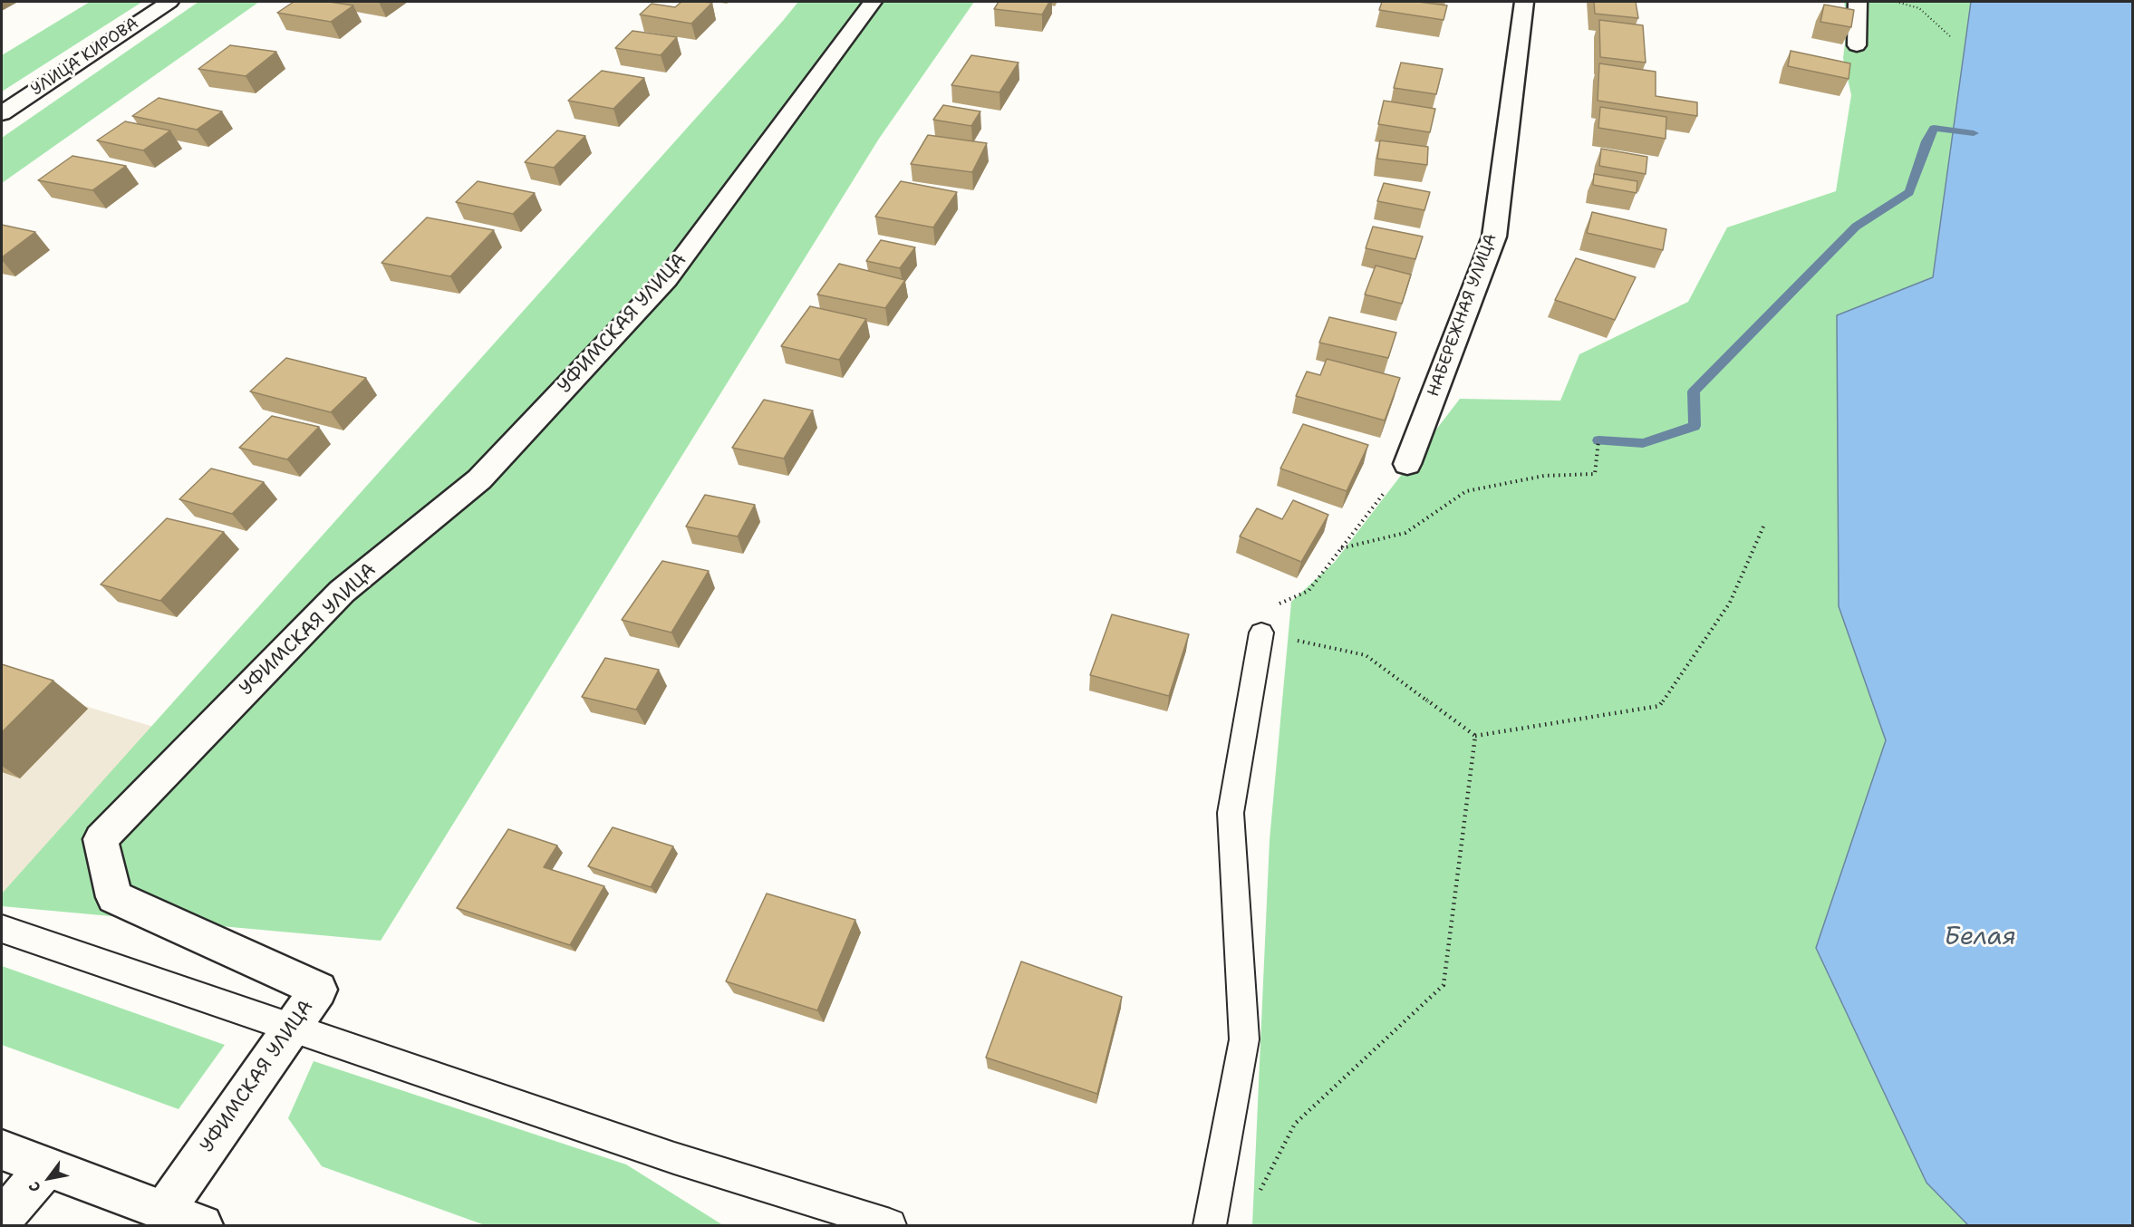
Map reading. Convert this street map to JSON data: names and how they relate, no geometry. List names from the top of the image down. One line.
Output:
{"streets":{"street":["УЛИЦА КИРОВА","НАБЕРЕЖНАЯ УЛИЦА","УФИМСКАЯ УЛИЦА"]},"water":["Белая"],"north":"bottom left"}
